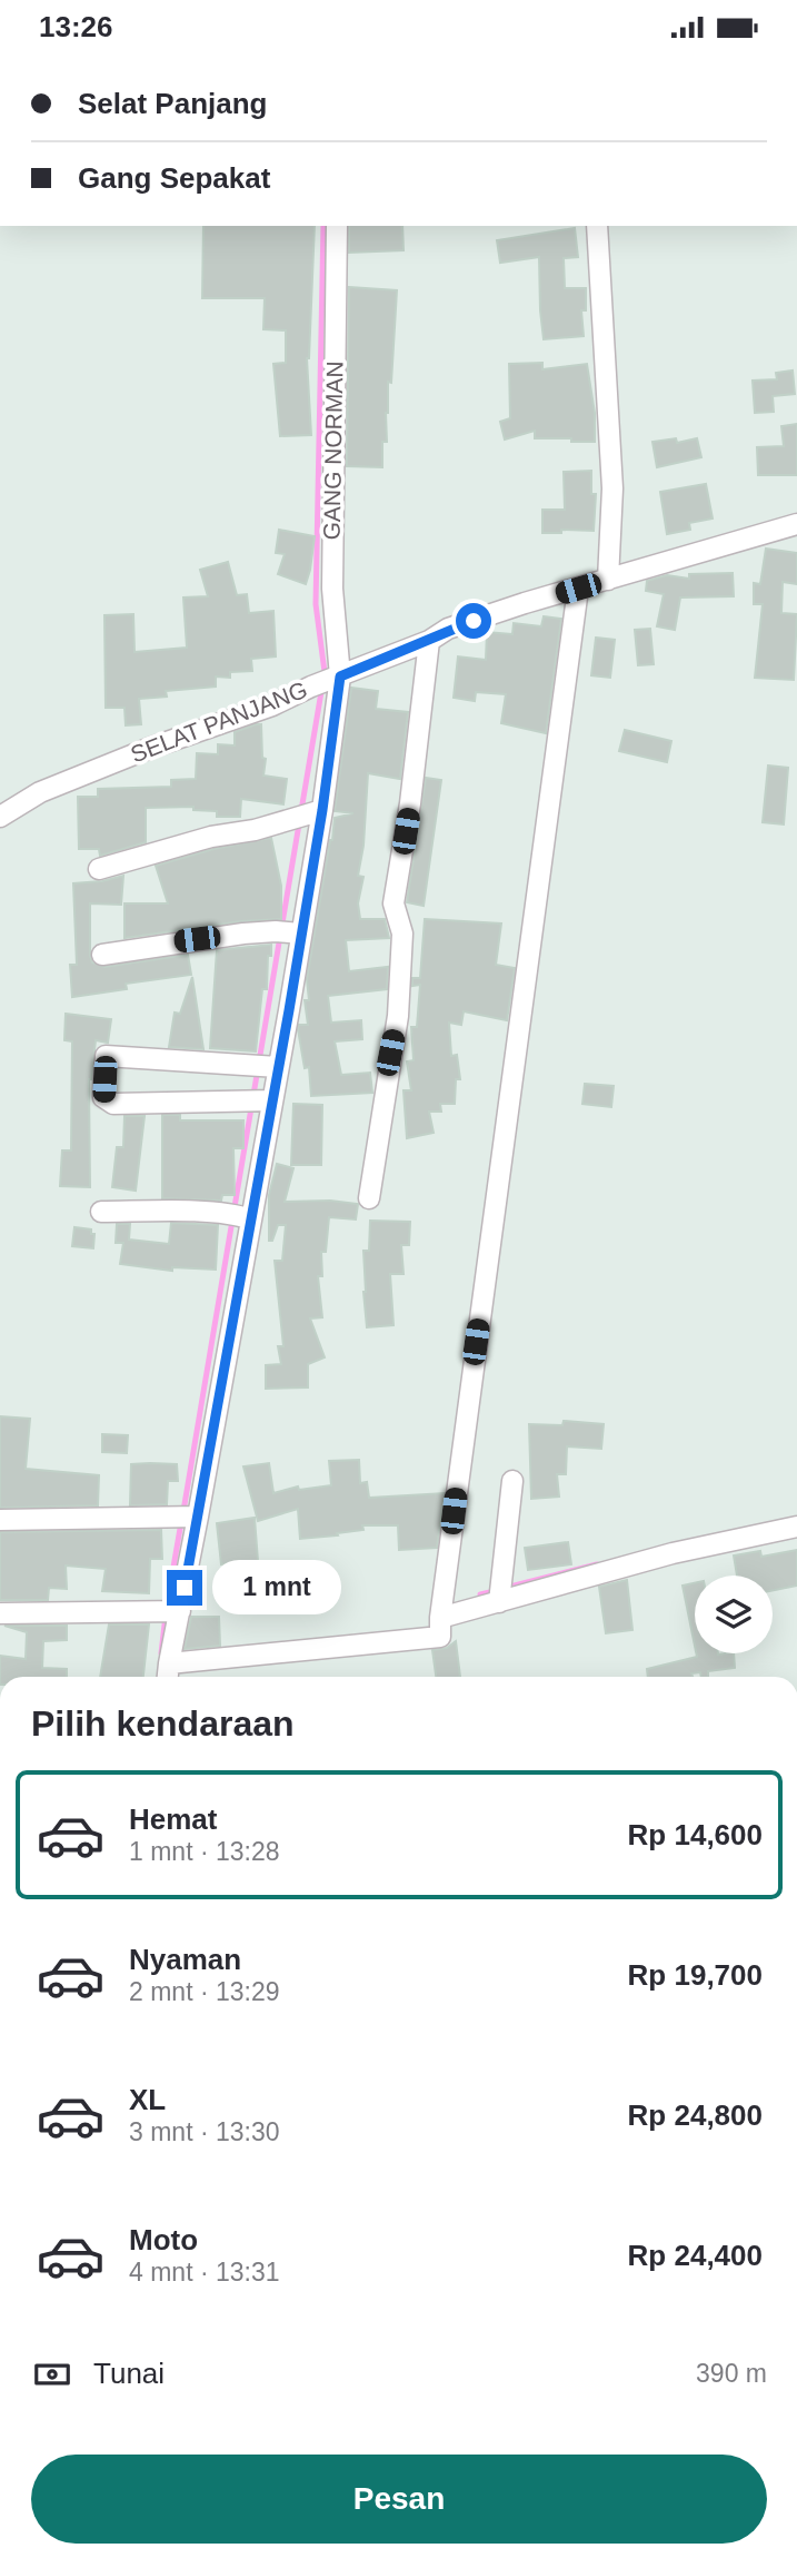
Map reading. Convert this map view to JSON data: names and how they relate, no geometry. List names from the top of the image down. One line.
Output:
{"streets":{"street":["GANG NORMAN","SELAT PANJANG"]},"crossings":[["GANG NORMAN","SELAT PANJANG"]],"page":{"status":"13:26","banner":["Selat Panjang","Gang Sepakat"],"bubble":"1 mnt","heading":"Pilih kendaraan","list":[{"name":"Hemat","note":"1 mnt · 13:28","value":"Rp 14,600"},{"name":"Nyaman","note":"2 mnt · 13:29","value":"Rp 19,700"},{"name":"XL","note":"3 mnt · 13:30","value":"Rp 24,800"},{"name":"Moto","note":"4 mnt · 13:31","value":"Rp 24,400"}],"pay":["Tunai","390 m"],"buttons":"Pesan"}}
